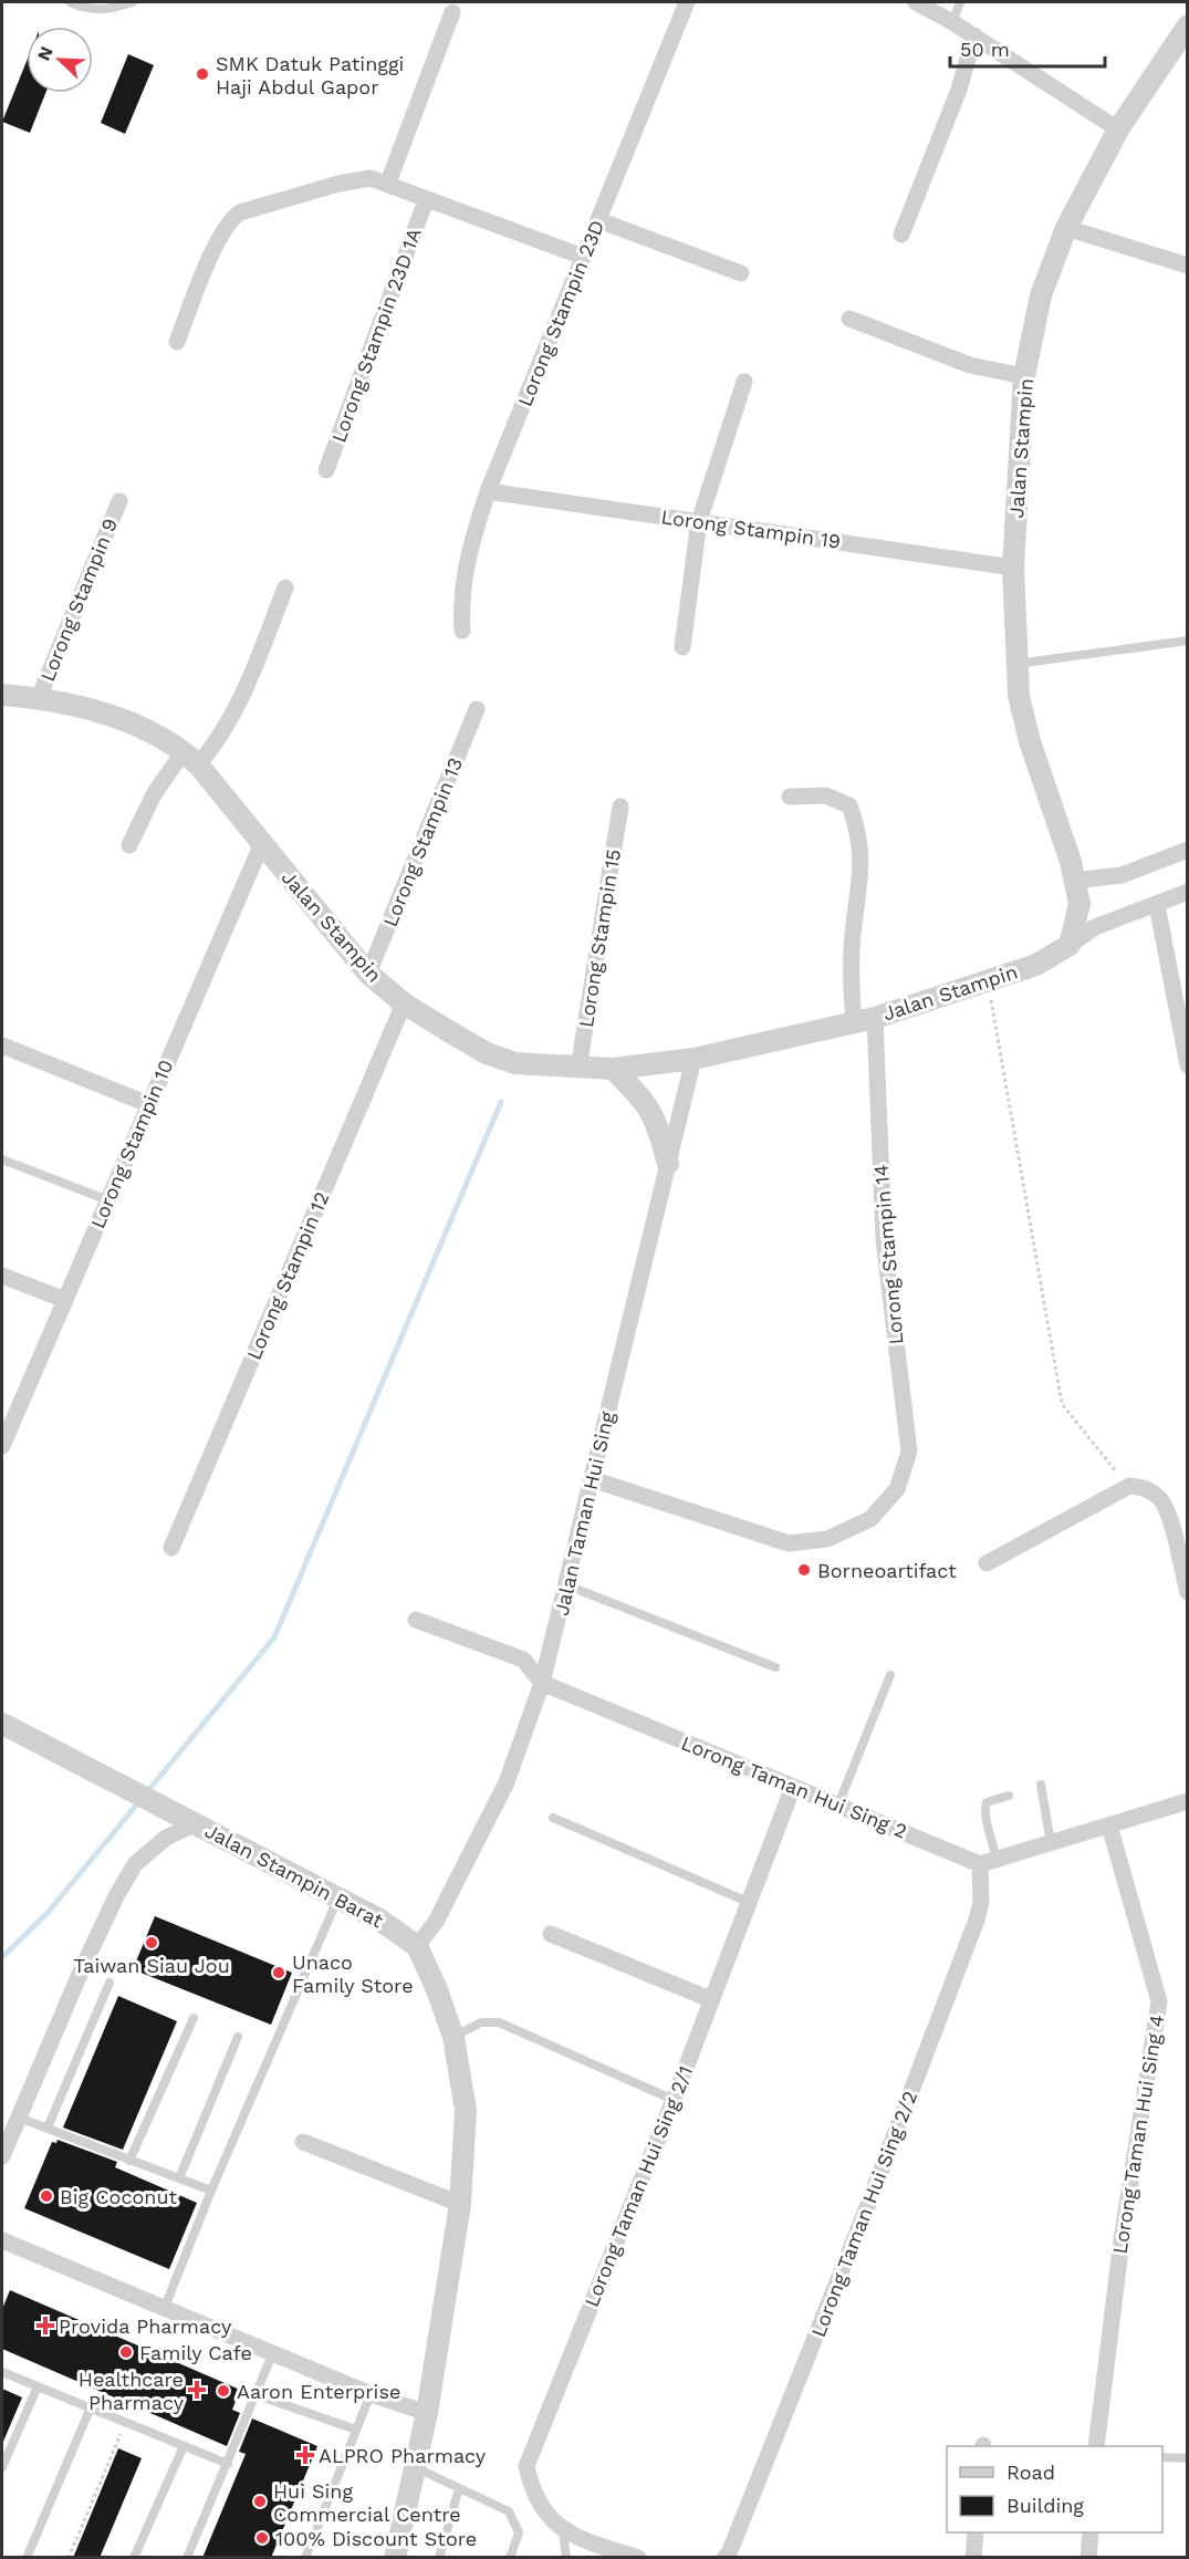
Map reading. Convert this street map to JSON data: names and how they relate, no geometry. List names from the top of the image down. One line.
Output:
{"streets":{"street":["Lorong Stampin 23D","Lorong Stampin 23D 1A","Jalan Stampin","Lorong Stampin 19","Lorong Stampin 9","Lorong Stampin 13","Lorong Stampin 15","Lorong Stampin 10","Lorong Stampin 14","Lorong Stampin 12","Jalan Taman Hui Sing","Lorong Taman Hui Sing 2","Jalan Stampin Barat","Lorong Taman Hui Sing 4","Lorong Taman Hui Sing 2/1","Lorong Taman Hui Sing 2/2"]},"crossings":[["Lorong Stampin 23D","Lorong Stampin 19"],["Jalan Stampin","Lorong Stampin 19"],["Jalan Stampin","Lorong Stampin 9"],["Jalan Stampin","Lorong Stampin 13"],["Jalan Stampin","Lorong Stampin 15"],["Jalan Stampin","Lorong Stampin 10"],["Jalan Stampin","Lorong Stampin 14"],["Jalan Stampin","Lorong Stampin 12"],["Jalan Stampin","Jalan Taman Hui Sing"],["Lorong Stampin 14","Jalan Taman Hui Sing"],["Jalan Taman Hui Sing","Lorong Taman Hui Sing 2"],["Jalan Taman Hui Sing","Jalan Stampin Barat"],["Lorong Taman Hui Sing 2","Lorong Taman Hui Sing 2/1"],["Lorong Taman Hui Sing 2","Lorong Taman Hui Sing 2/2"]],"places":{"other":["SMK Datuk Patinggi Haji Abdul Gapor","Borneoartifact","Taiwan Siau Jou","Unaco Family Store","Big Coconut","Family Cafe","Aaron Enterprise","Hui Sing Commercial Centre","100% Discount Store"],"health":["Provida Pharmacy","Healthcare Pharmacy","ALPRO Pharmacy"]},"legend":["Road","Building"],"scale_bar":"50 m","north":"top left"}
